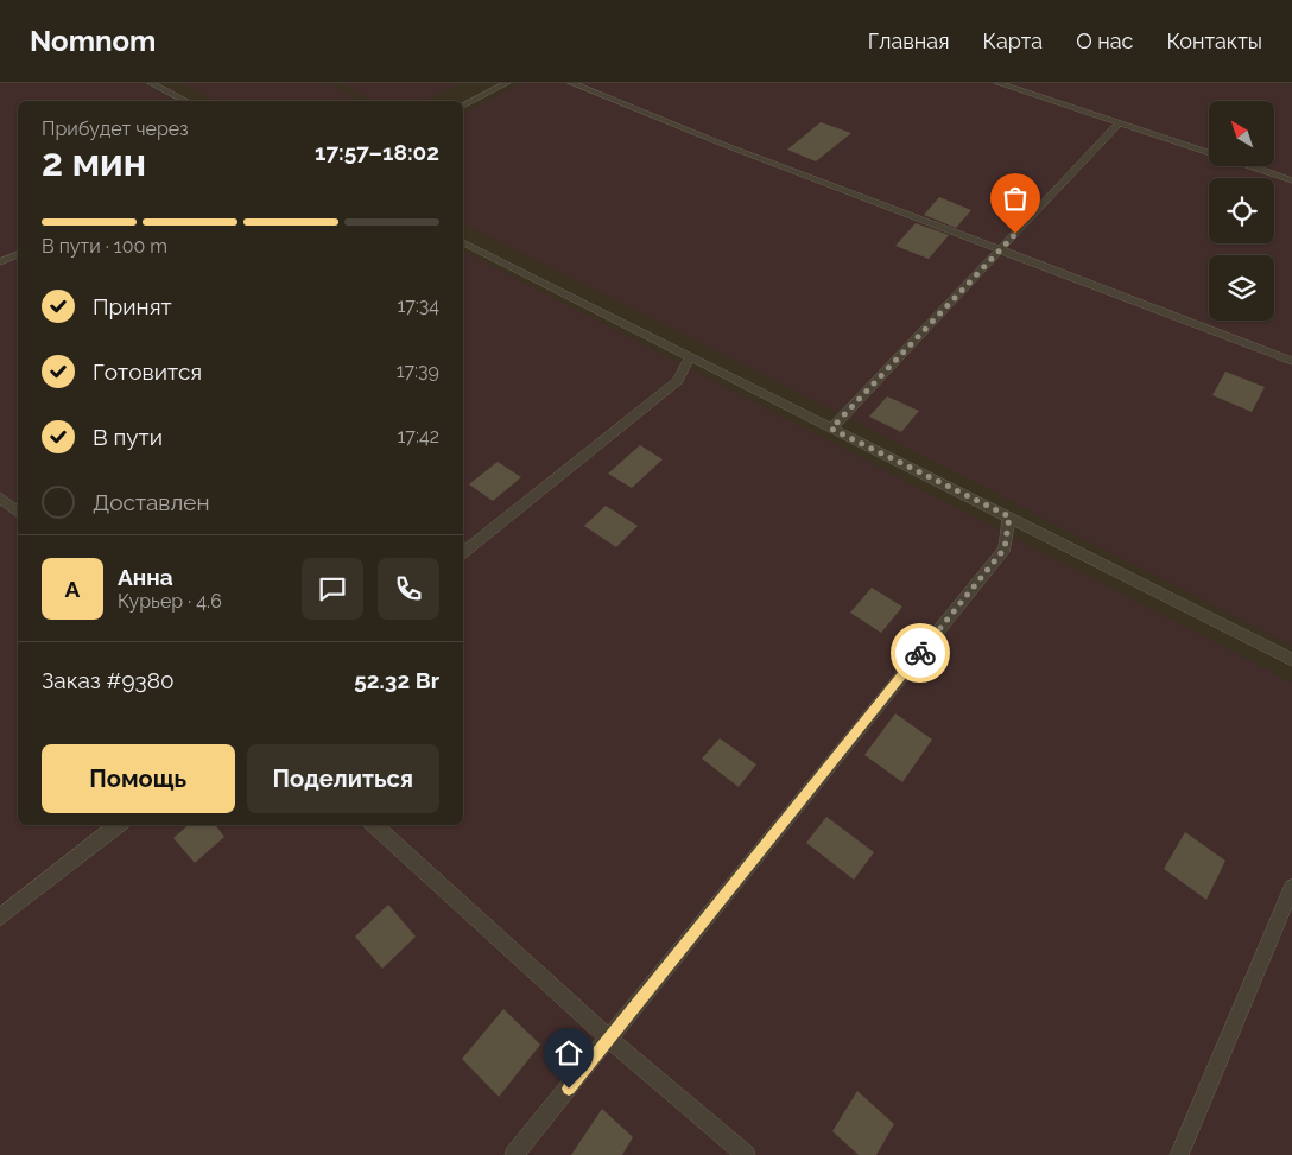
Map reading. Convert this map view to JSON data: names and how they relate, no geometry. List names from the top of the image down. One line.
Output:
{"north":"top left","page":{"header":"Nomnom","nav":["Главная","Карта","О нас","Контакты"],"heading":["2 мин","Прибудет через","17:57–18:02"],"panel":["Анна","Курьер · 4.6","Заказ #9380","52.32 Br"],"bar":"В пути · 100 m","list":[["Принят","17:34"],["Готовится","17:39"],["В пути","17:42"],"Доставлен"],"round":"А","buttons":["Помощь","Поделиться"]}}
